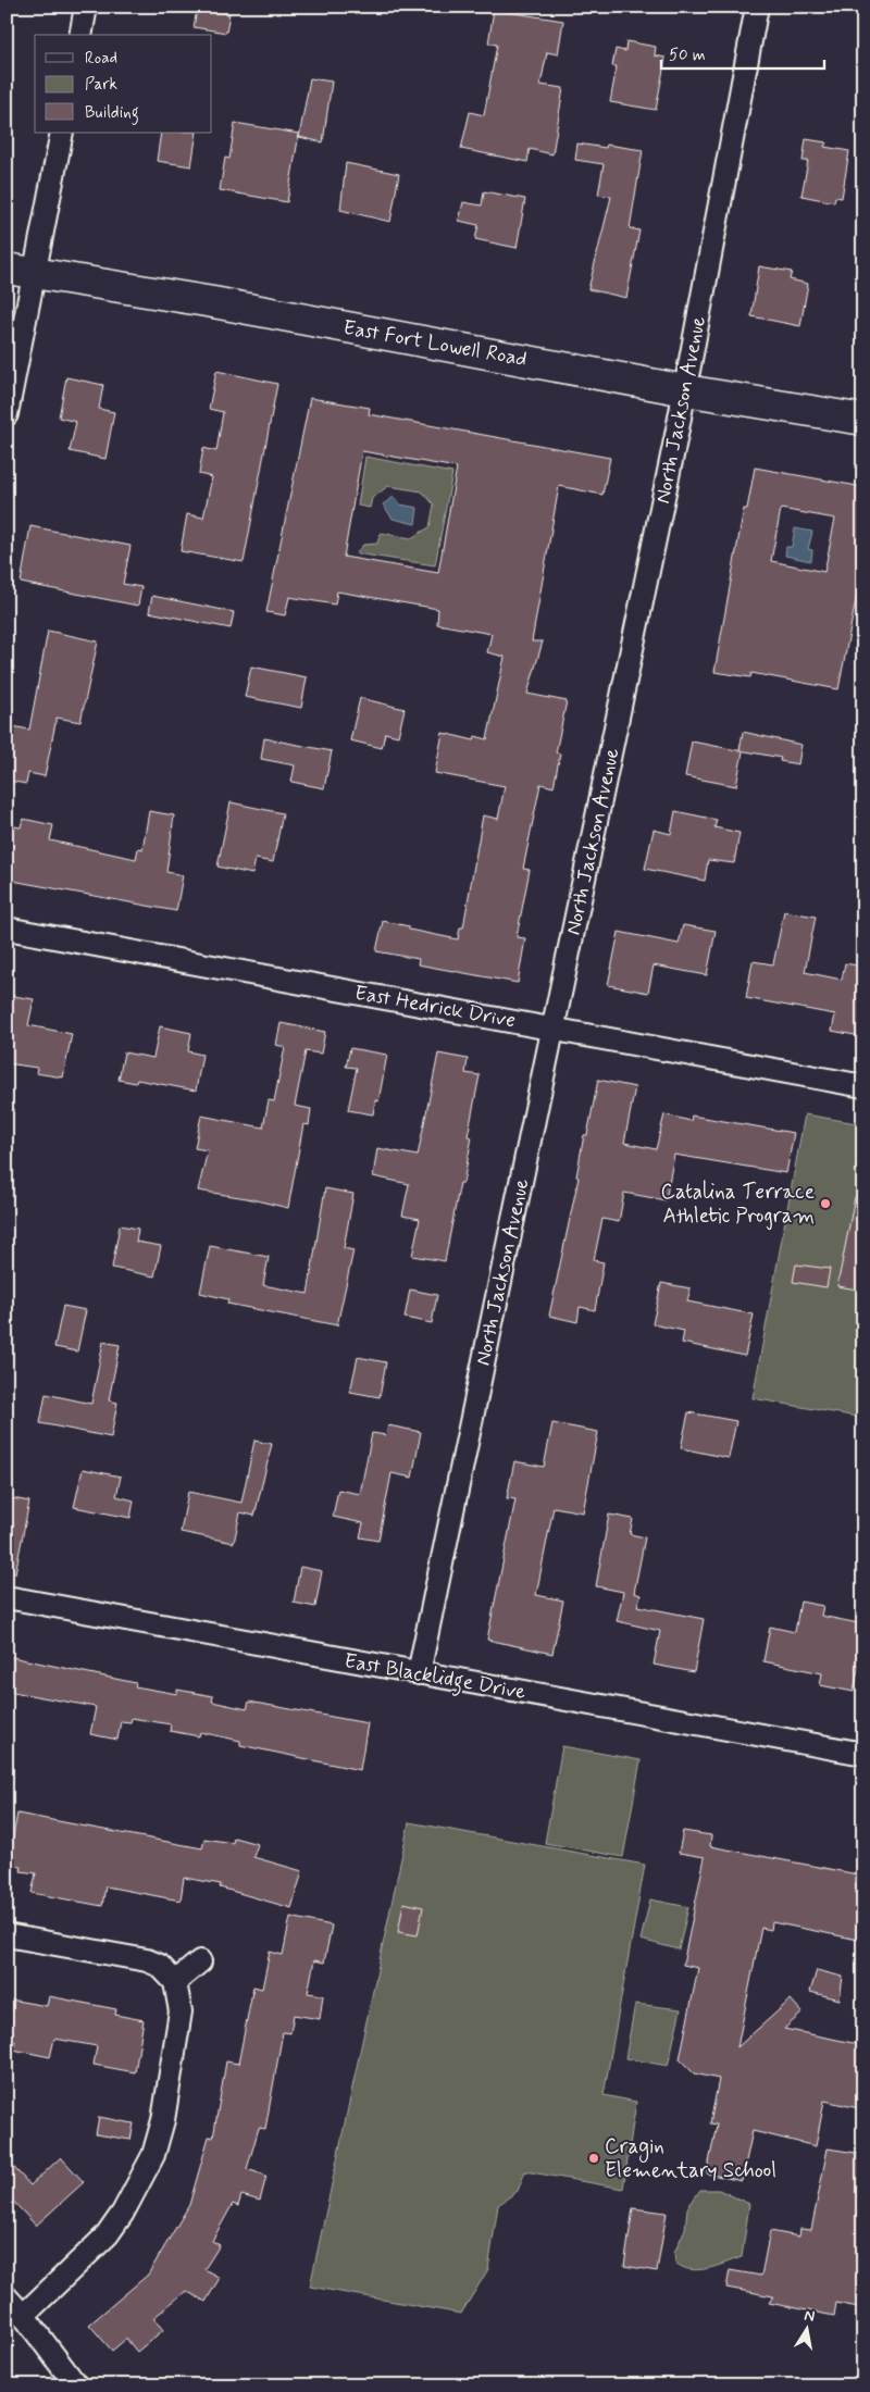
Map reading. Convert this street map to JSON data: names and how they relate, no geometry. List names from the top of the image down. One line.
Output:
{"streets":{"main road":["East Fort Lowell Road"],"street":["North Jackson Avenue","East Hedrick Drive","East Blacklidge Drive"]},"crossings":[["East Fort Lowell Road","North Jackson Avenue"],["North Jackson Avenue","East Hedrick Drive"],["North Jackson Avenue","East Blacklidge Drive"]],"places":["Catalina Terrace Athletic Program","Cragin Elementary School"],"legend":["Road","Park","Building"],"scale_bar":"50 m","north":"top"}
